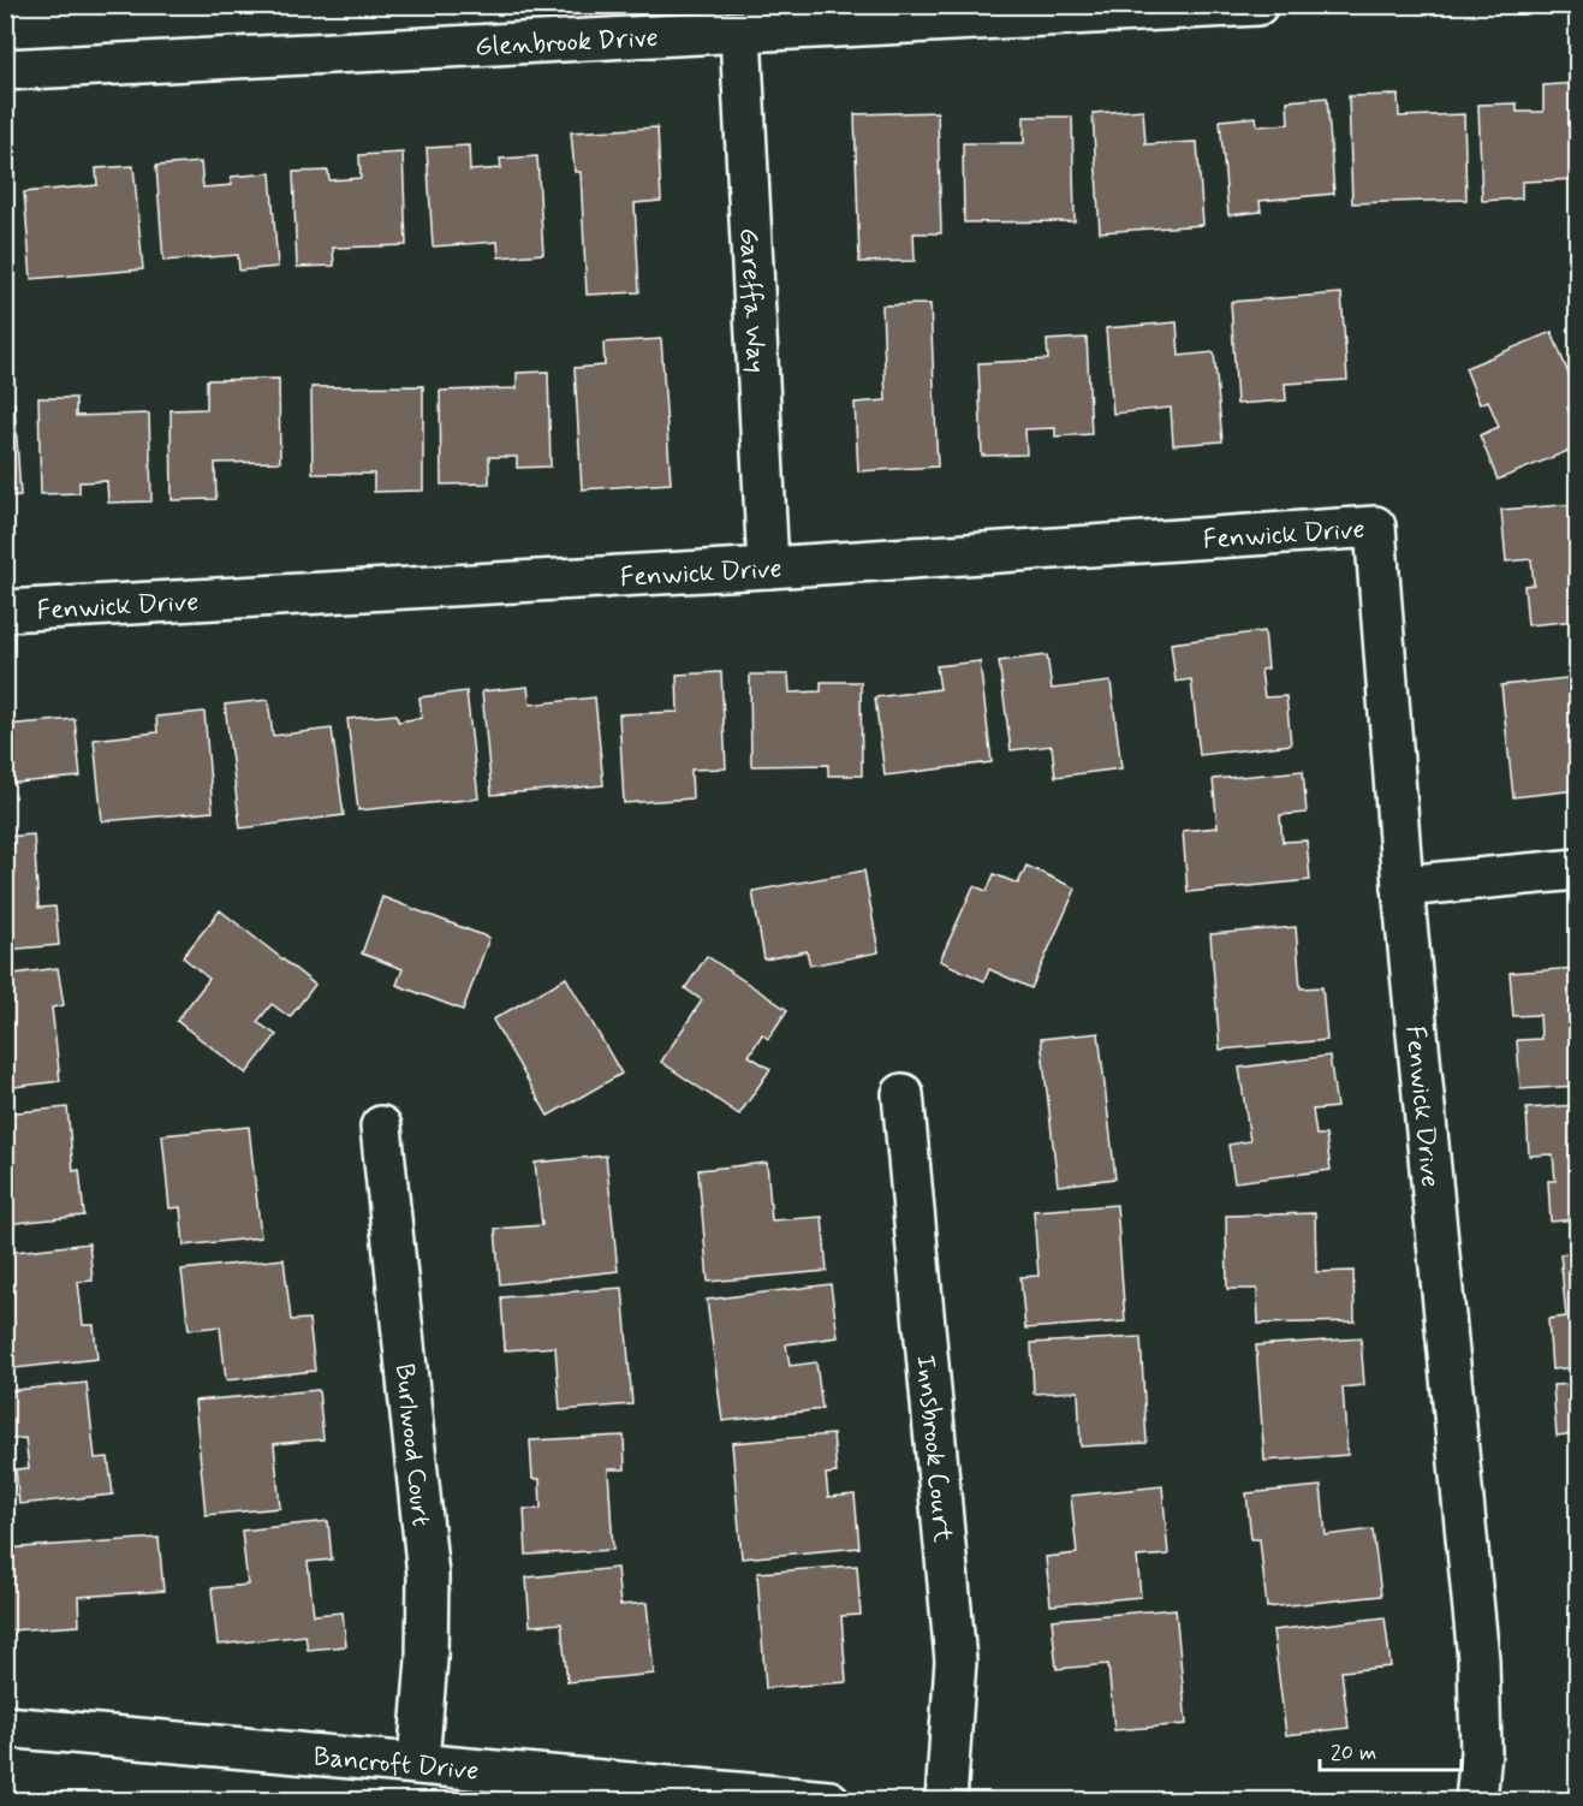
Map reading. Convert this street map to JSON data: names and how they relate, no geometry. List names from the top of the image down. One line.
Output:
{"streets":{"street":["Glenbrook Drive","Gareffa Way","Fenwick Drive","Burlwood Court","Innsbrook Court","Bancroft Drive"]},"crossings":[["Glenbrook Drive","Gareffa Way"],["Gareffa Way","Fenwick Drive"],["Burlwood Court","Bancroft Drive"]],"scale_bar":"20 m"}
